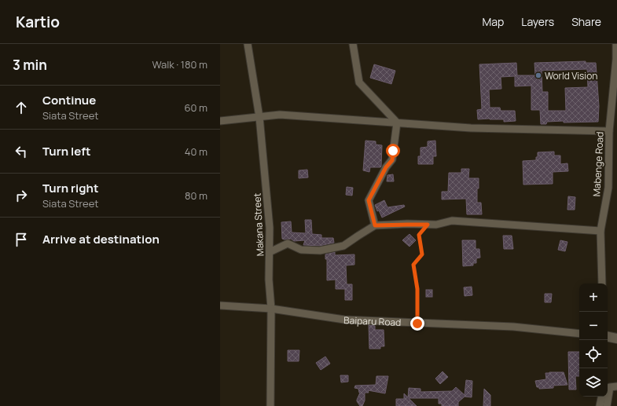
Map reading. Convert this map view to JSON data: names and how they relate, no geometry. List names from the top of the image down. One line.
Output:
{"streets":{"street":["Mabenge Road","Makana Street","Baiparu Road"]},"crossings":[["Makana Street","Baiparu Road"]],"places":["World Vision"],"page":{"header":"Kartio","nav":["Map","Layers","Share"],"heading":["3 min","Walk · 180 m"],"list":[["Continue","Siata Street","60 m"],["Turn left","40 m"],["Turn right","Siata Street","80 m"],"Arrive at destination"],"map_buttons":["+","−"]}}
